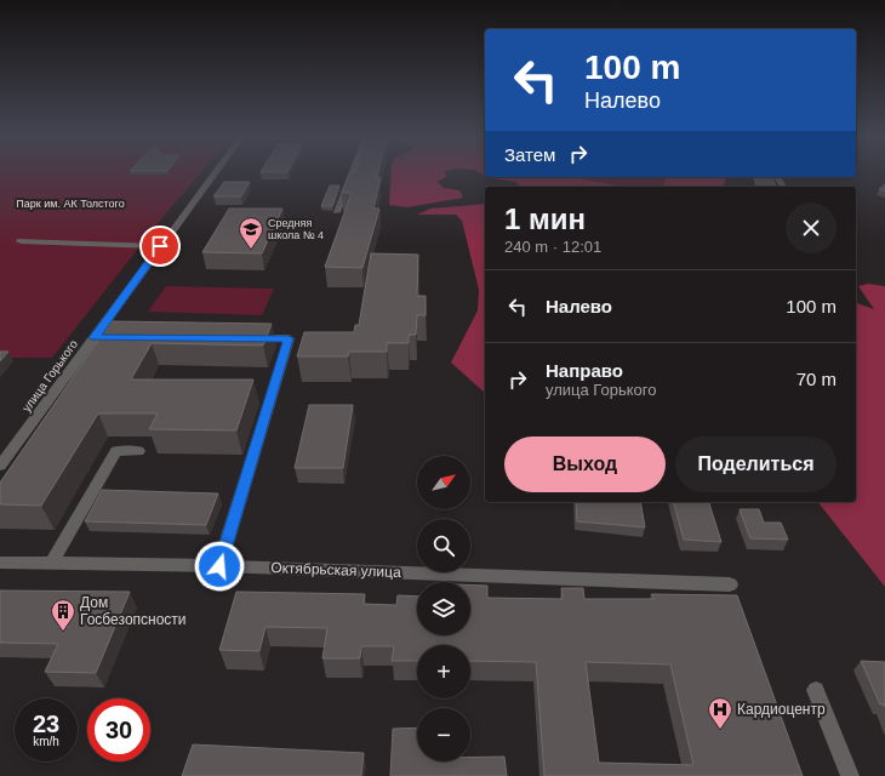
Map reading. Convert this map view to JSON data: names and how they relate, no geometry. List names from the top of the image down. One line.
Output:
{"streets":{"street":["улица Горького","Октябрьская улица"]},"parks":["Парк им. АК Толстого"],"places":{"school or university":["Средняя школа № 4"],"building":["Дом Госбезопсности"],"hospital":["Кардиоцентр"]},"north":"top right","page":{"turn":["100 m","Налево"],"then":"Затем","heading":["1 мин","240 m · 12:01"],"list":[{"name":"Налево","value":"100 m"},{"name":"Направо","note":"улица Горького","value":"70 m"}],"buttons":["Выход","Поделиться"],"map_buttons":["+","−"],"speed":"23 km/h","limit":"30"}}
